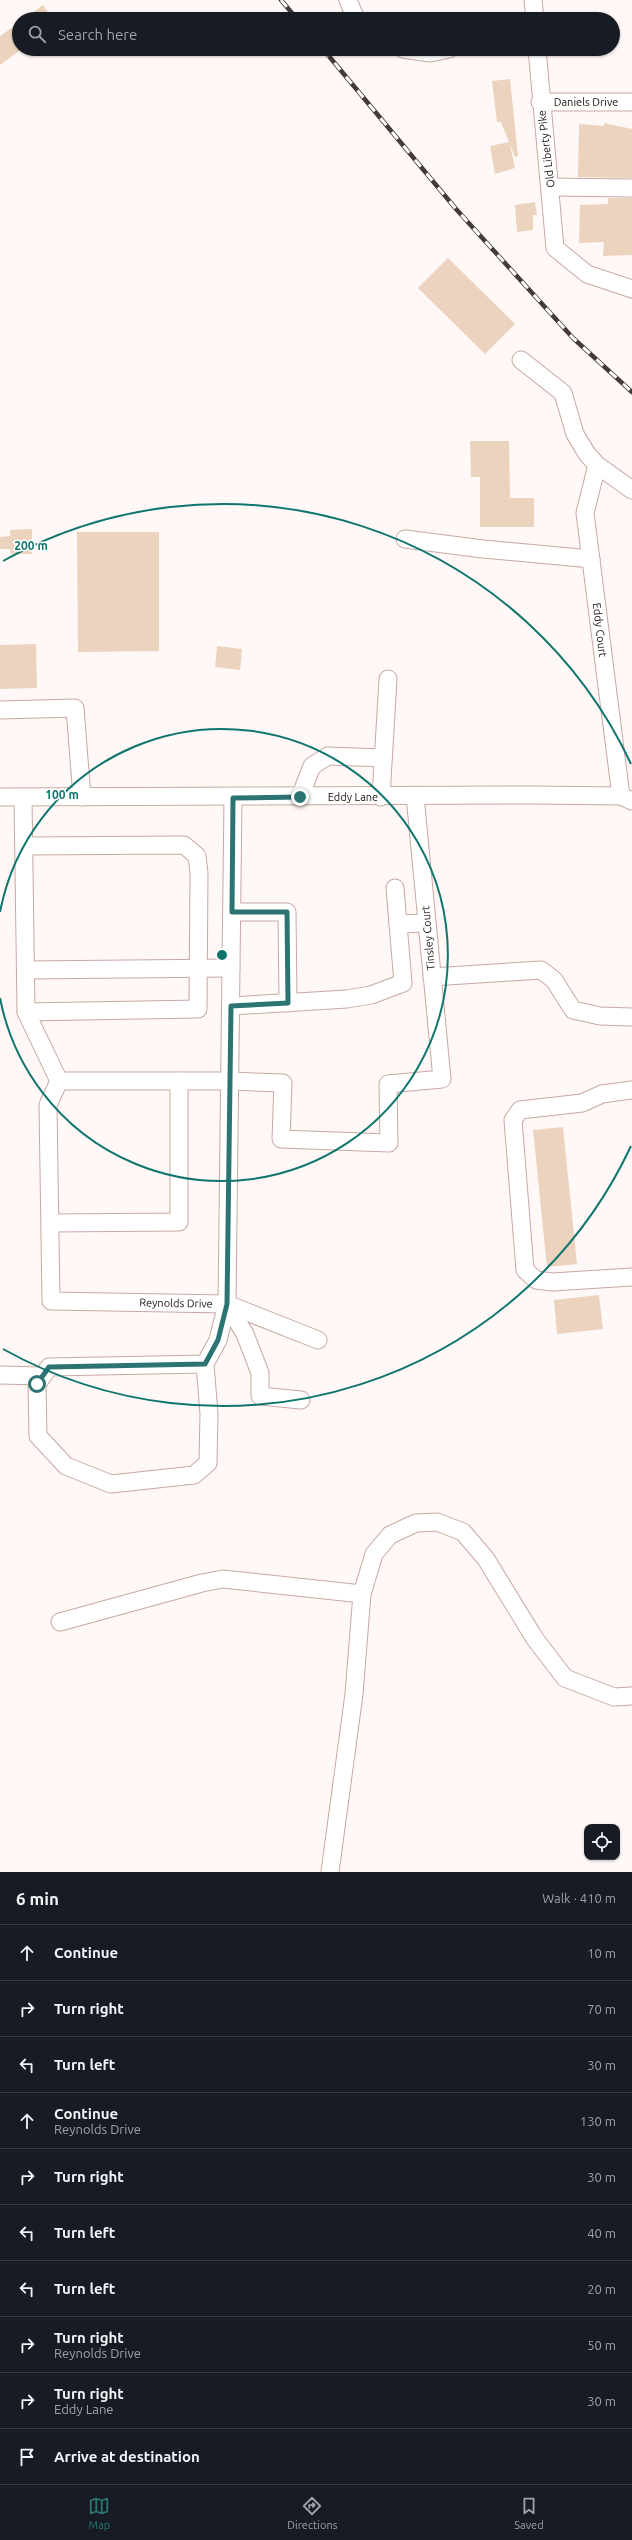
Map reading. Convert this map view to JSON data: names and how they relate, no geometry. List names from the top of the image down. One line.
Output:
{"streets":{"street":["Daniels Drive","Old Liberty Pike","Eddy Court","Eddy Lane","Tinsley Court","Reynolds Drive"]},"crossings":[["Daniels Drive","Old Liberty Pike"],["Eddy Court","Eddy Lane"],["Eddy Lane","Tinsley Court"],["Eddy Lane","Reynolds Drive"],["Tinsley Court","Reynolds Drive"]],"page":{"search":"Search here","heading":["6 min","Walk · 410 m"],"list":[["Continue","10 m"],["Turn right","70 m"],["Turn left","30 m"],["Continue","Reynolds Drive","130 m"],["Turn right","30 m"],["Turn left","40 m"],["Turn left","20 m"],["Turn right","Reynolds Drive","50 m"],["Turn right","Eddy Lane","30 m"],"Arrive at destination"],"nav":["Map","Directions","Saved"]},"rings":["200 m","100 m"]}
